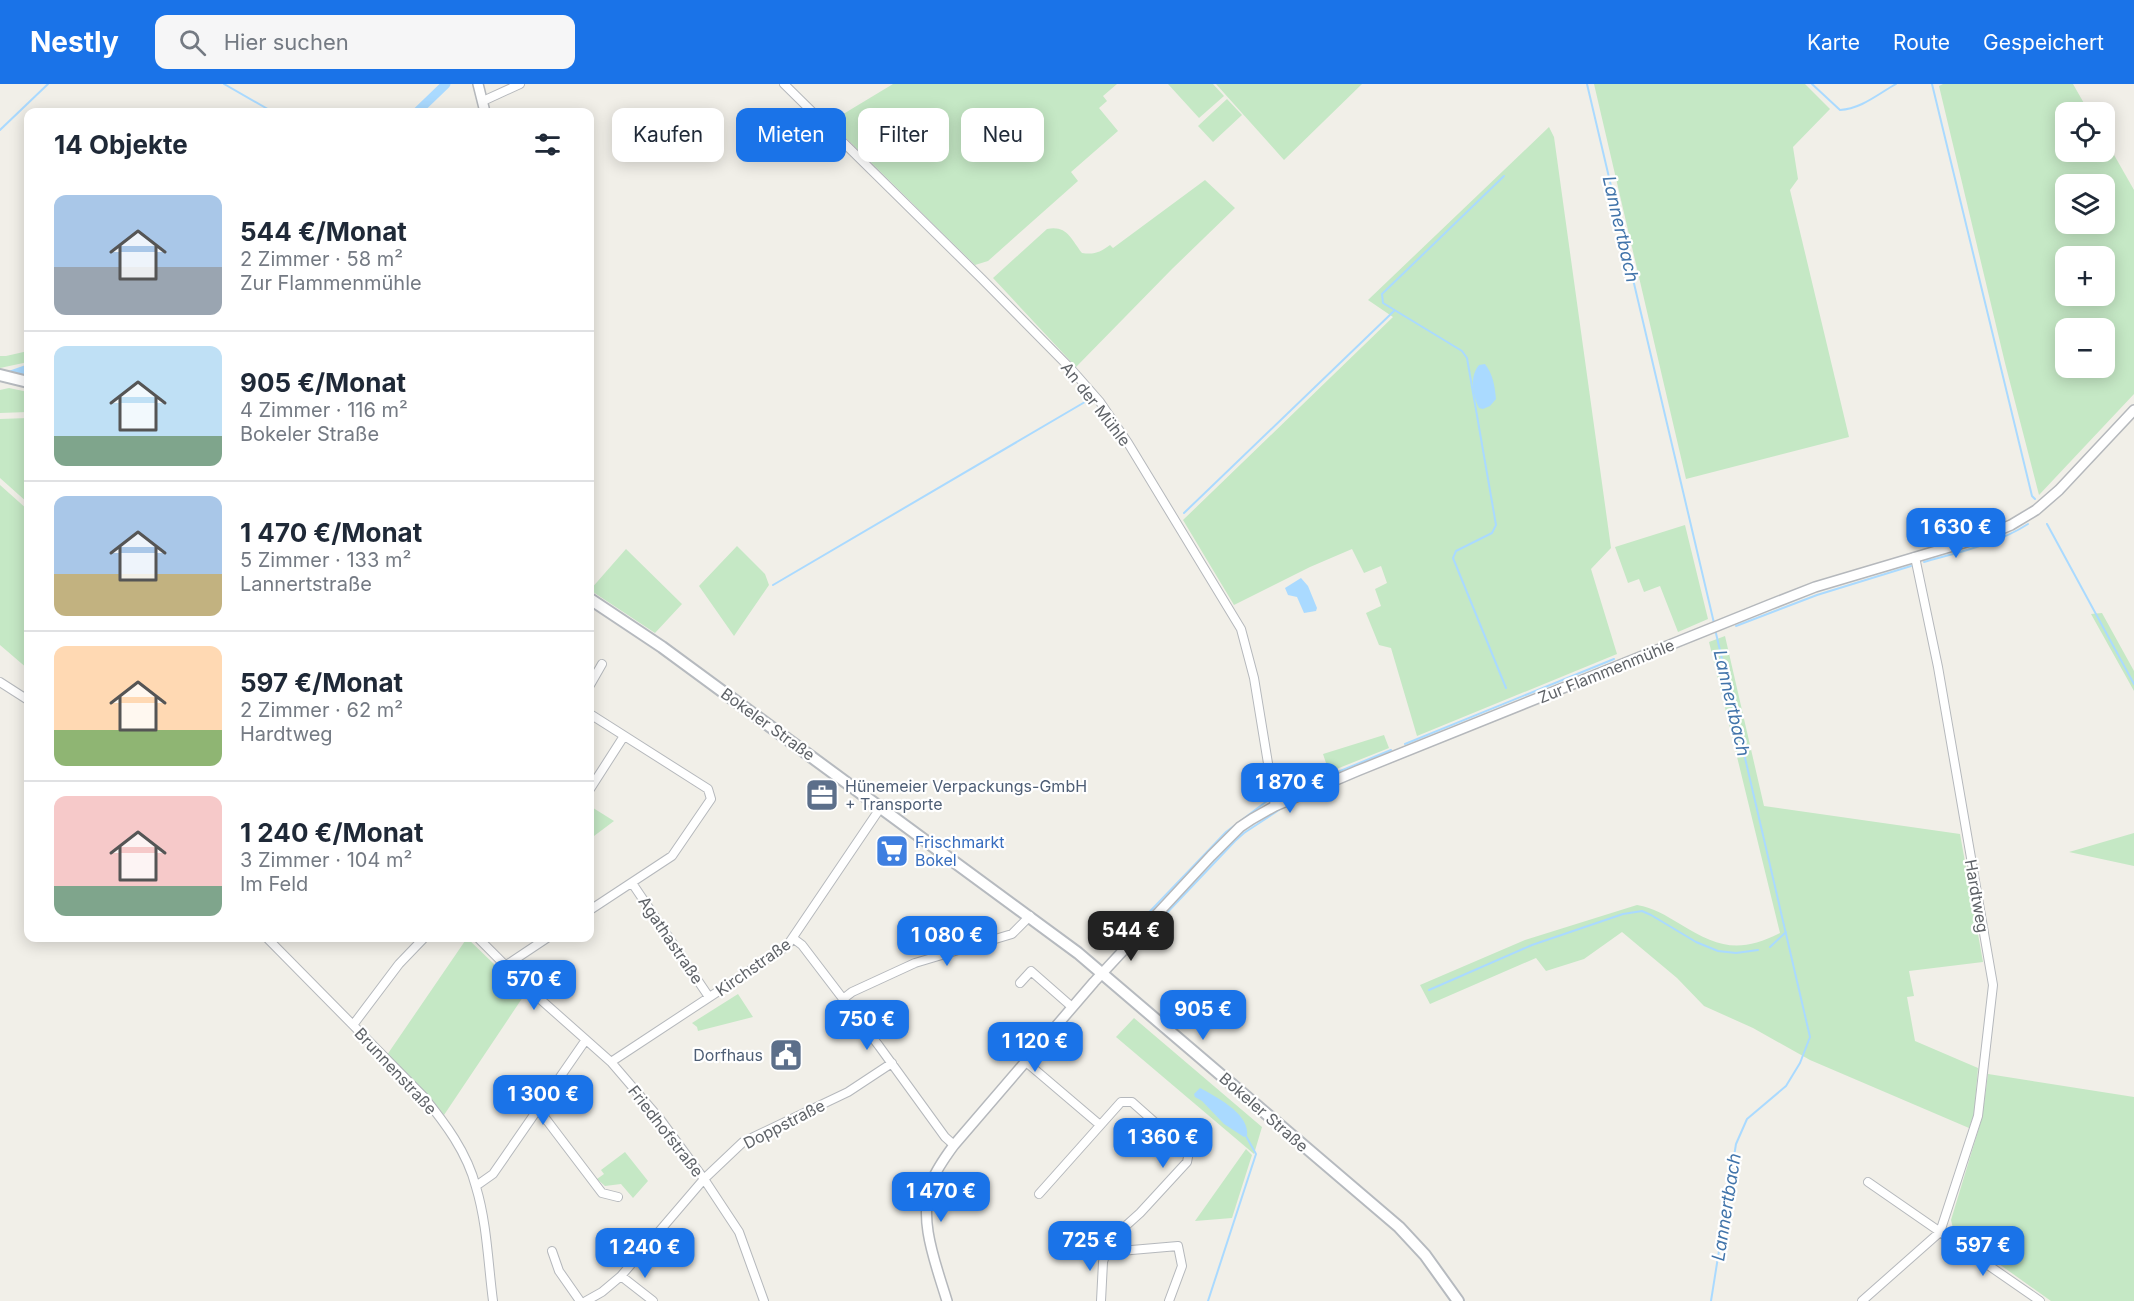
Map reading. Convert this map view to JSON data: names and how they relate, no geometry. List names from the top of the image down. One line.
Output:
{"streets":{"main road":["Bokeler Straße"],"street":["An der Mühle","Zur Flammenmühle","Hardtweg","Agathastraße","Kirchstraße","Brunnenstraße","Doppstraße","Friedhofstraße"]},"crossings":[["An der Mühle","Zur Flammenmühle"],["Zur Flammenmühle","Bokeler Straße"],["Zur Flammenmühle","Hardtweg"],["Bokeler Straße","Kirchstraße"],["Agathastraße","Kirchstraße"],["Kirchstraße","Friedhofstraße"],["Doppstraße","Friedhofstraße"]],"water":["Lannertbach"],"places":{"office":["Hünemeier Verpackungs-GmbH + Transporte"],"supermarket":["Frischmarkt Bokel"],"public building":["Dorfhaus"]},"page":{"header":"Nestly","search":"Hier suchen","nav":["Karte","Route","Gespeichert"],"map_buttons":["+","−"],"chip":["Kaufen","Mieten","Filter","Neu"],"heading":"14 Objekte","list":[{"name":"544 €/Monat","note":"2 Zimmer · 58 m² · Zur Flammenmühle"},{"name":"905 €/Monat","note":"4 Zimmer · 116 m² · Bokeler Straße"},{"name":"1 470 €/Monat","note":"5 Zimmer · 133 m² · Lannertstraße"},{"name":"597 €/Monat","note":"2 Zimmer · 62 m² · Hardtweg"},{"name":"1 240 €/Monat","note":"3 Zimmer · 104 m² · Im Feld"}],"price":["1 630 €","1 870 €","544 €","1 080 €","570 €","905 €","750 €","1 120 €","1 300 €","1 360 €","1 470 €","725 €","597 €","1 240 €"]}}
